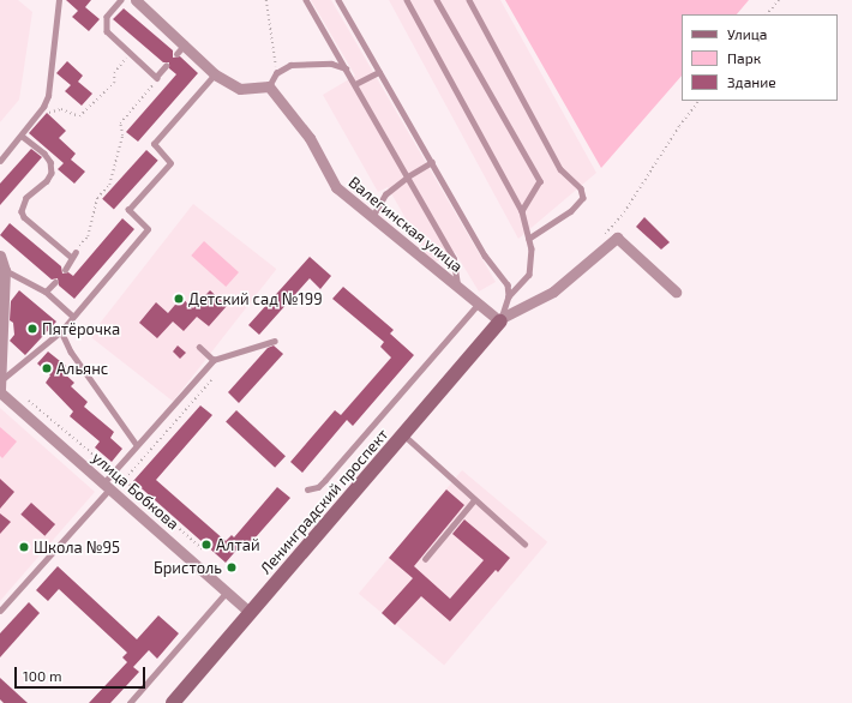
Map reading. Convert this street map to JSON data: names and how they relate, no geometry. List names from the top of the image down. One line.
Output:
{"streets":{"street":["Валегинская улица","улица Бобкова","Ленинградский проспект"]},"crossings":[["Валегинская улица","Ленинградский проспект"],["улица Бобкова","Ленинградский проспект"]],"places":["Детский сад №199","Пятёрочка","Альянс","Алтай","Школа №95","Бристоль"],"legend":["Улица","Парк","Здание"],"scale_bar":"100 m"}
